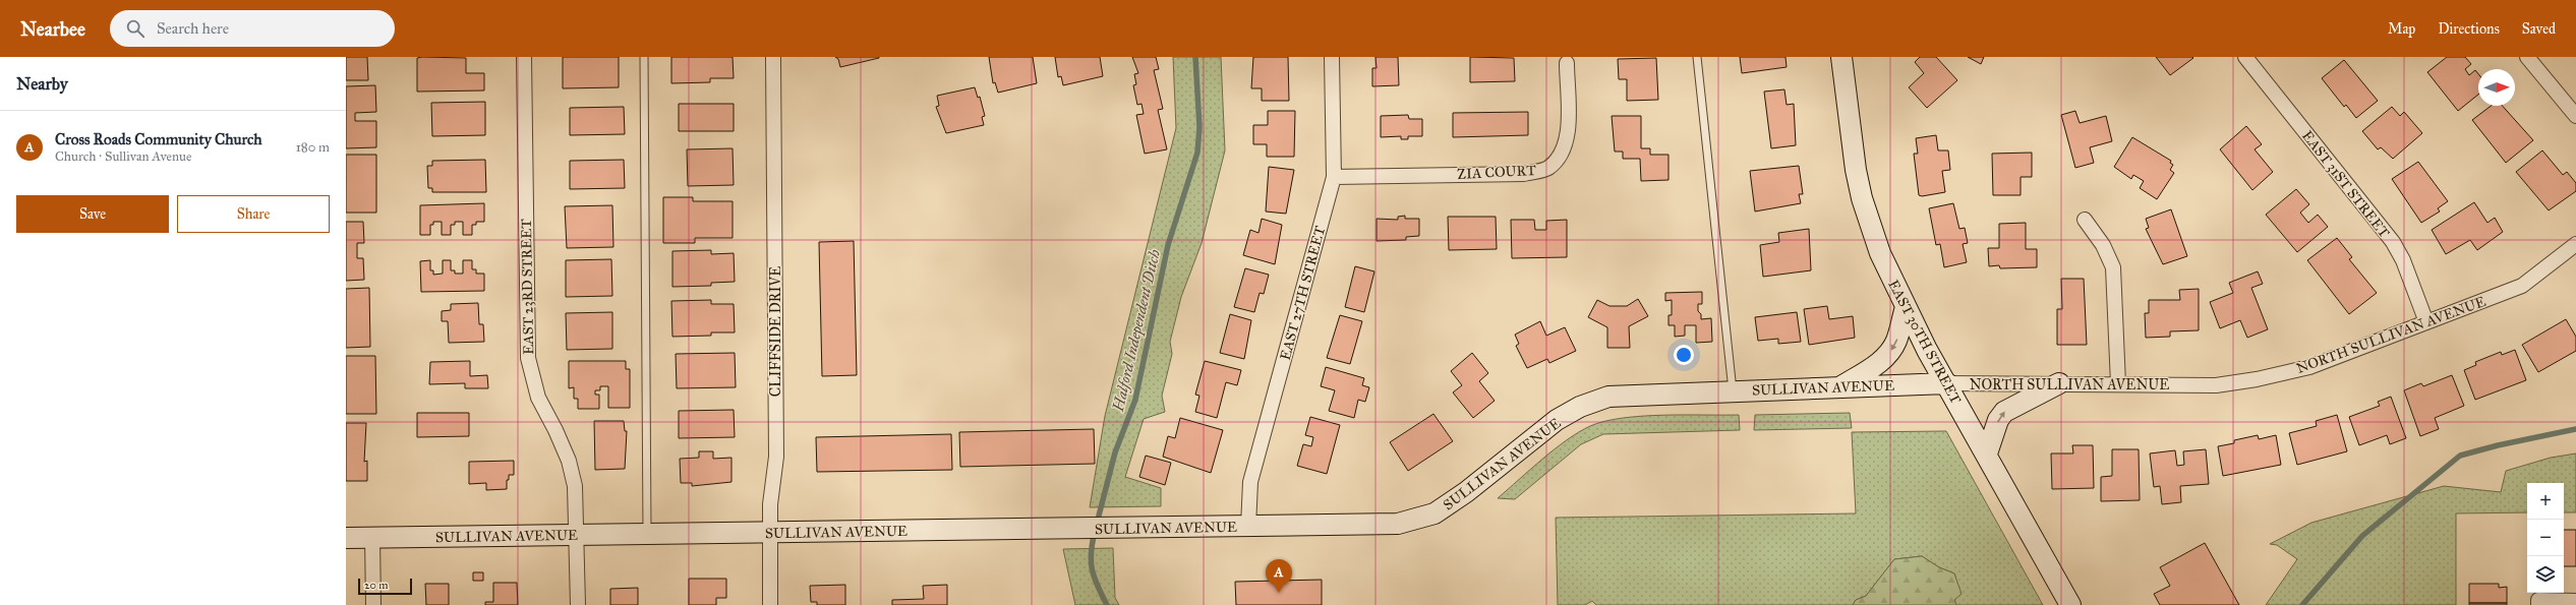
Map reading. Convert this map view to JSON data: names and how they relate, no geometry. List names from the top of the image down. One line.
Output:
{"streets":{"main road":["EAST 30TH STREET","SULLIVAN AVENUE"],"street":["ZIA COURT","EAST 31ST STREET","EAST 23RD STREET","EAST 27TH STREET","CLIFFSIDE DRIVE","NORTH SULLIVAN AVENUE"]},"crossings":[["ZIA COURT","EAST 27TH STREET"],["EAST 31ST STREET","NORTH SULLIVAN AVENUE"],["EAST 23RD STREET","SULLIVAN AVENUE"],["EAST 27TH STREET","SULLIVAN AVENUE"],["CLIFFSIDE DRIVE","SULLIVAN AVENUE"],["NORTH SULLIVAN AVENUE","EAST 30TH STREET"],["NORTH SULLIVAN AVENUE","SULLIVAN AVENUE"],["EAST 30TH STREET","SULLIVAN AVENUE"]],"water":["Halford Independent Ditch"],"scale_bar":"20 m","north":"right","page":{"header":"Nearbee","search":"Search here","nav":["Map","Directions","Saved"],"heading":"Nearby","list":[{"mark":"A","name":"Cross Roads Community Church","note":"Church · Sullivan Avenue","value":"180 m"}],"buttons":["Save","Share"],"map_buttons":["+","−"],"pins":"A","scale":"20 m"}}
